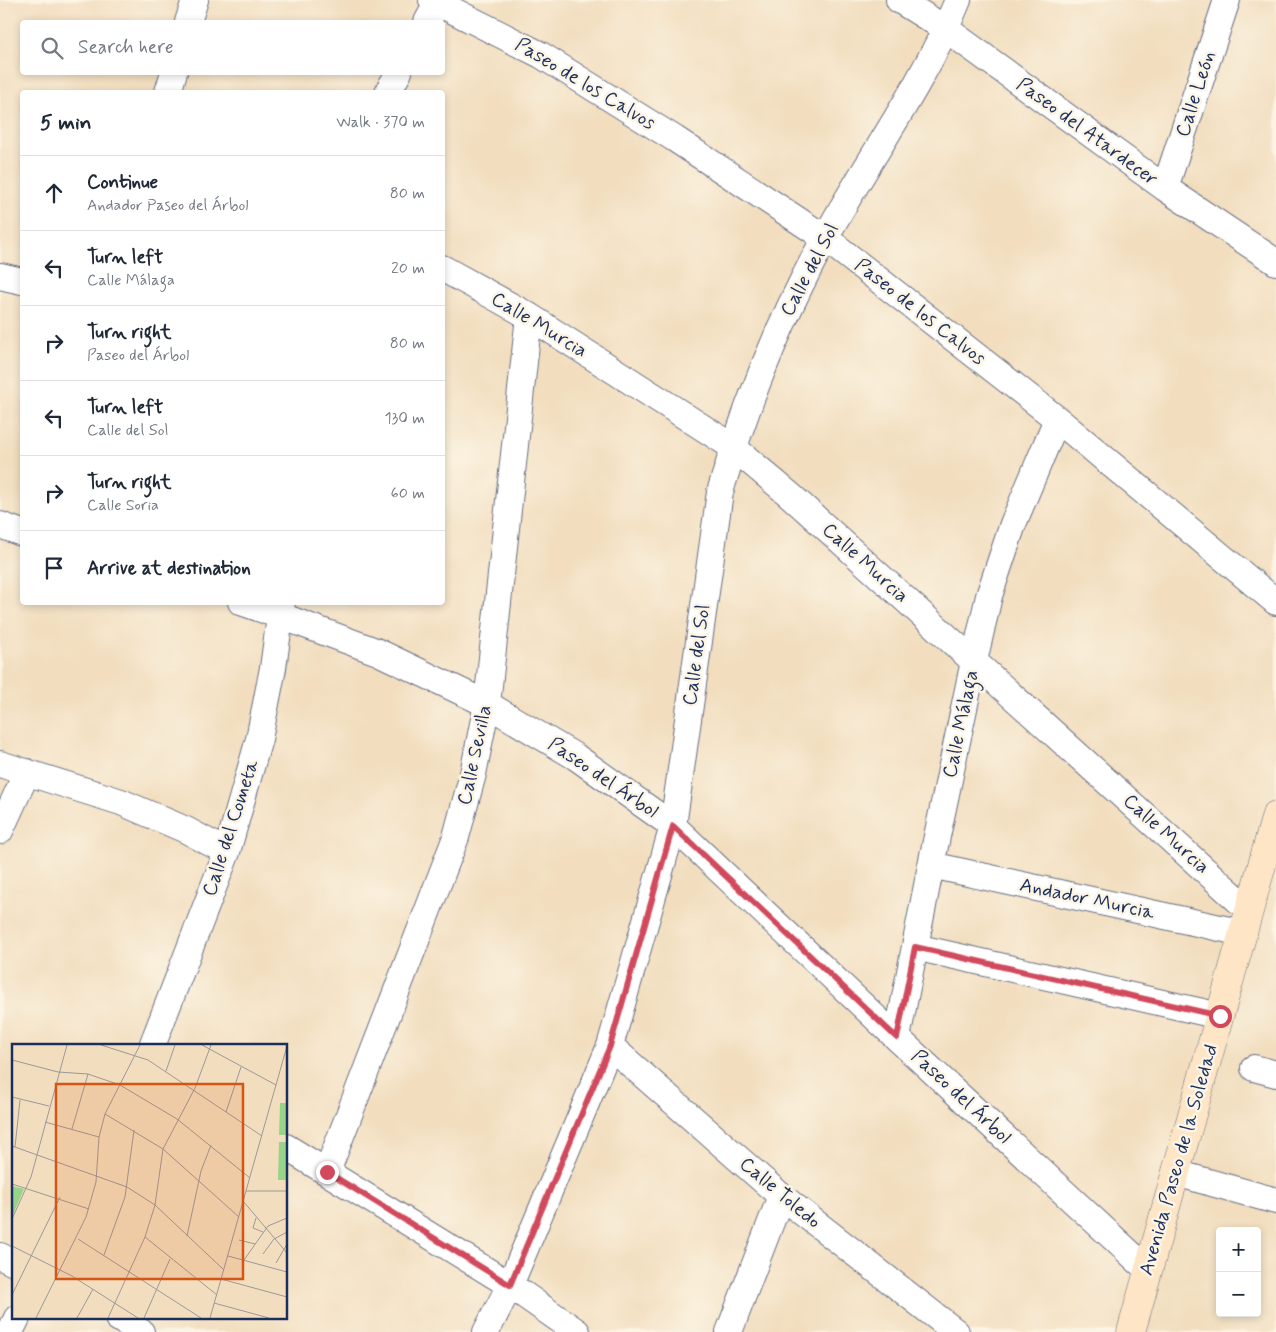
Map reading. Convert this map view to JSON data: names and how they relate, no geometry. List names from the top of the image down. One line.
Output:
{"streets":{"street":["Paseo de los Calvos","Calle León","Paseo del Atardecer","Calle del Sol","Calle Murcia","Calle Málaga","Calle Sevilla","Paseo del Árbol","Calle del Cometa","Andador Murcia","Avenida Paseo de la Soledad","Calle Toledo"]},"crossings":[["Paseo de los Calvos","Calle del Sol"],["Paseo de los Calvos","Calle Málaga"],["Calle León","Paseo del Atardecer"],["Paseo del Atardecer","Calle del Sol"],["Calle del Sol","Calle Murcia"],["Calle del Sol","Paseo del Árbol"],["Calle del Sol","Calle Toledo"],["Calle Murcia","Calle Málaga"],["Calle Murcia","Calle Sevilla"],["Calle Murcia","Andador Murcia"],["Calle Murcia","Avenida Paseo de la Soledad"],["Calle Málaga","Paseo del Árbol"],["Calle Málaga","Andador Murcia"],["Calle Sevilla","Paseo del Árbol"],["Paseo del Árbol","Calle del Cometa"],["Paseo del Árbol","Avenida Paseo de la Soledad"],["Andador Murcia","Avenida Paseo de la Soledad"]],"page":{"search":"Search here","heading":["5 min","Walk · 370 m"],"list":[["Continue","Andador Paseo del Árbol","80 m"],["Turn left","Calle Málaga","20 m"],["Turn right","Paseo del Árbol","80 m"],["Turn left","Calle del Sol","130 m"],["Turn right","Calle Soria","60 m"],"Arrive at destination"],"map_buttons":["+","−"]}}
